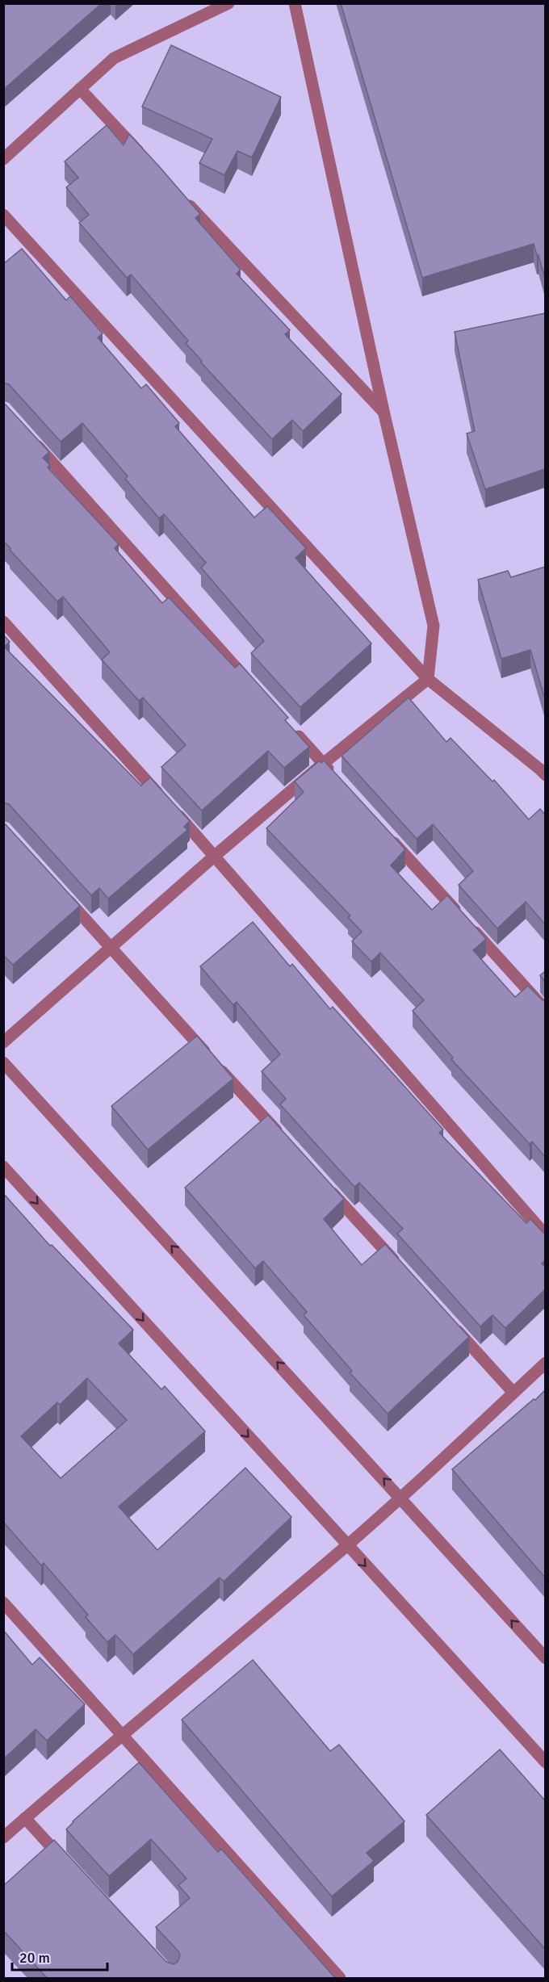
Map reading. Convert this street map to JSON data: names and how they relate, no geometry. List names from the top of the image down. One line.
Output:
{"scale_bar":"20 m"}
